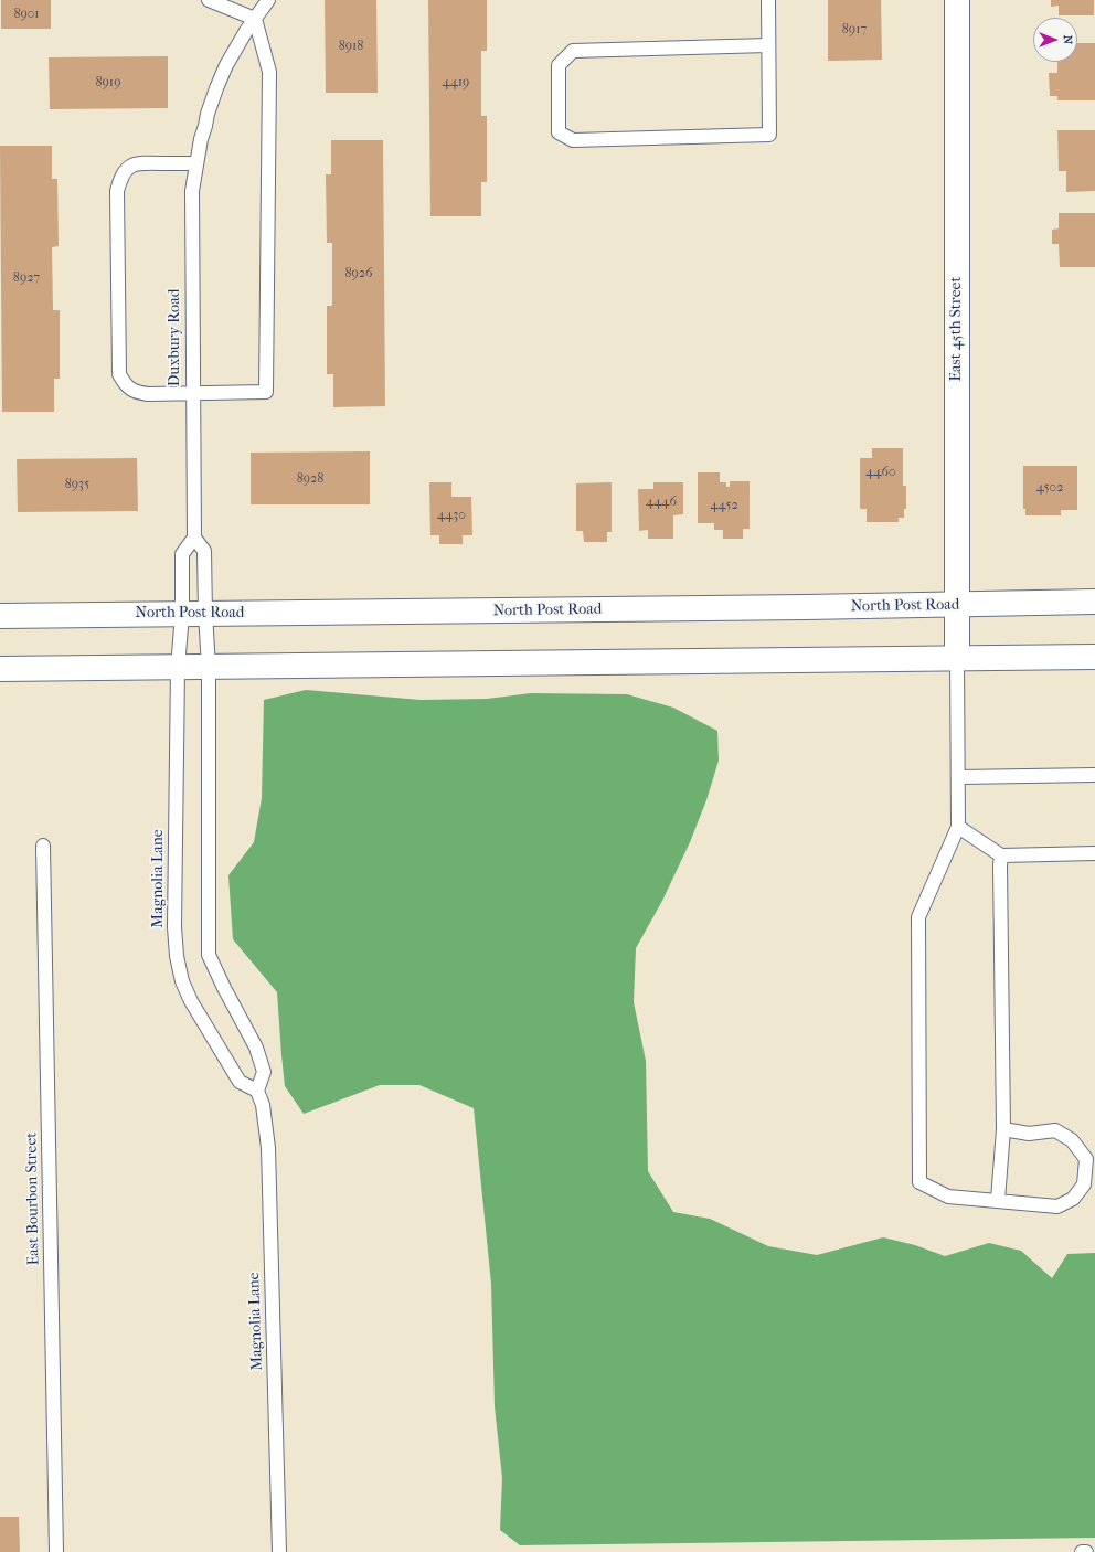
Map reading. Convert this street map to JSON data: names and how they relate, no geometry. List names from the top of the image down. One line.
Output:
{"streets":{"main road":["East 45th Street","North Post Road"],"lane":["Duxbury Road","Magnolia Lane","East Bourbon Street"]},"crossings":[["East 45th Street","North Post Road"],["Duxbury Road","North Post Road"],["Duxbury Road","Magnolia Lane"]],"house_numbers":["8901","8917","8918","8919","4419","8926","8927","4460","8928","8935","4502","4446","4452","4430"],"north":"right"}
